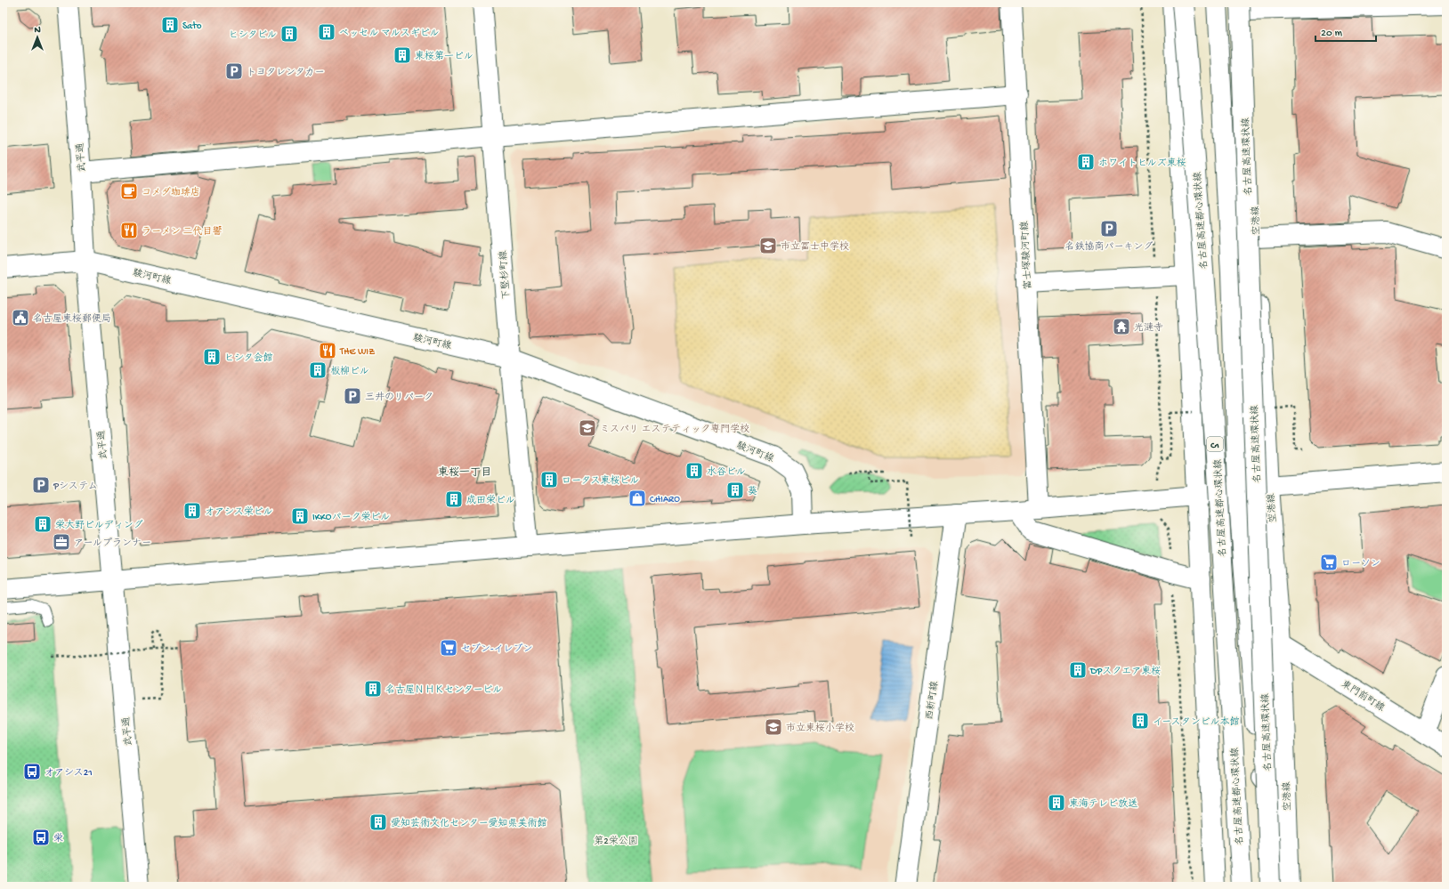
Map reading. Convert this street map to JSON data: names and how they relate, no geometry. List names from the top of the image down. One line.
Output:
{"streets":{"main road":["名古屋高速環状線","武平通","名古屋高速都心環状線","空港線","富士塚駿河町線","下竪杉町線","駿河町線","C1","東門前町線","西新町線"]},"crossings":[["名古屋高速環状線","空港線"],["武平通","駿河町線"],["空港線","東門前町線"],["下竪杉町線","駿河町線"]],"districts":["東桜一丁目"],"parks":["第2栄公園"],"places":{"building":["Sato","ベッセル マルスギビル","ヒシタビル","東桜第一ビル","ホワイトヒルズ東桜","ヒシタ会館","板柳ビル","水谷ビル","ロータス東桜ビル","葵","成田栄ビル","オアシス栄ビル","IKKOパーク栄ビル","栄大野ビルディング","DPスクエア東桜","名古屋ＮＨＫセンタービル","イースタンビル本館","東海テレビ放送","愛知芸術文化センター愛知県美術館"],"parking":["トヨタレンタカー","名鉄協商パーキング","三井のリパーク","Pシステム"],"cafe":["コメダ珈琲店"],"restaurant":["ラーメン 二代目響","THE WIZ"],"school or university":["市立冨士中学校","ミスパリ エステティック専門学校","市立東桜小学校"],"public building":["名古屋東桜郵便局"],"temple":["光漣寺"],"shop":["CHIARO"],"office":["アールプランナー"],"supermarket":["ローソン","セブン-イレブン"],"bus stop":["オアシス21","栄"]},"scale_bar":"20 m","north":"top"}
